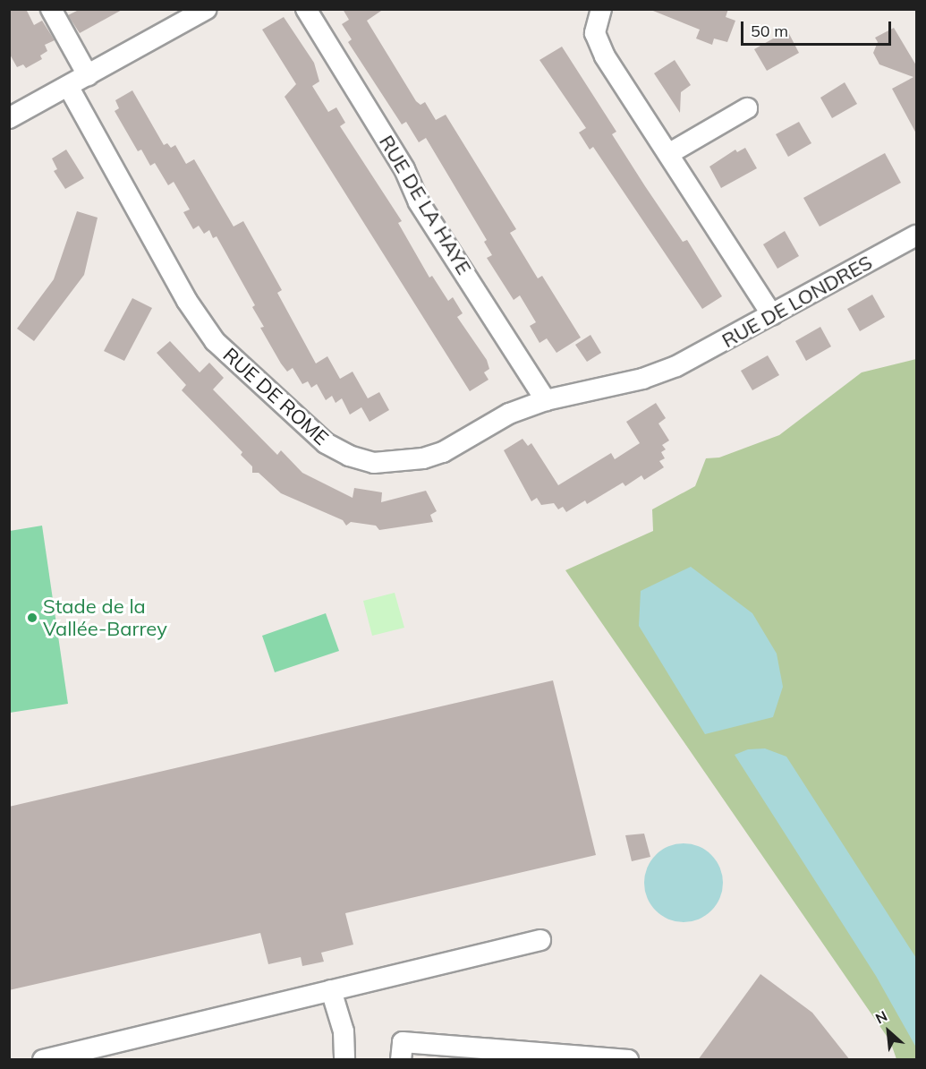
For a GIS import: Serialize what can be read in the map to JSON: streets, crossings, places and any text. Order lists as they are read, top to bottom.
{
  "streets": {
    "street": ["RUE DE LA HAYE", "RUE DE LONDRES", "RUE DE ROME"]
  },
  "crossings": [
    ["RUE DE LA HAYE", "RUE DE ROME"],
    ["RUE DE LONDRES", "RUE DE ROME"]
  ],
  "places": ["Stade de la Vallée-Barrey"],
  "scale_bar": "50 m",
  "north": "top left"
}
